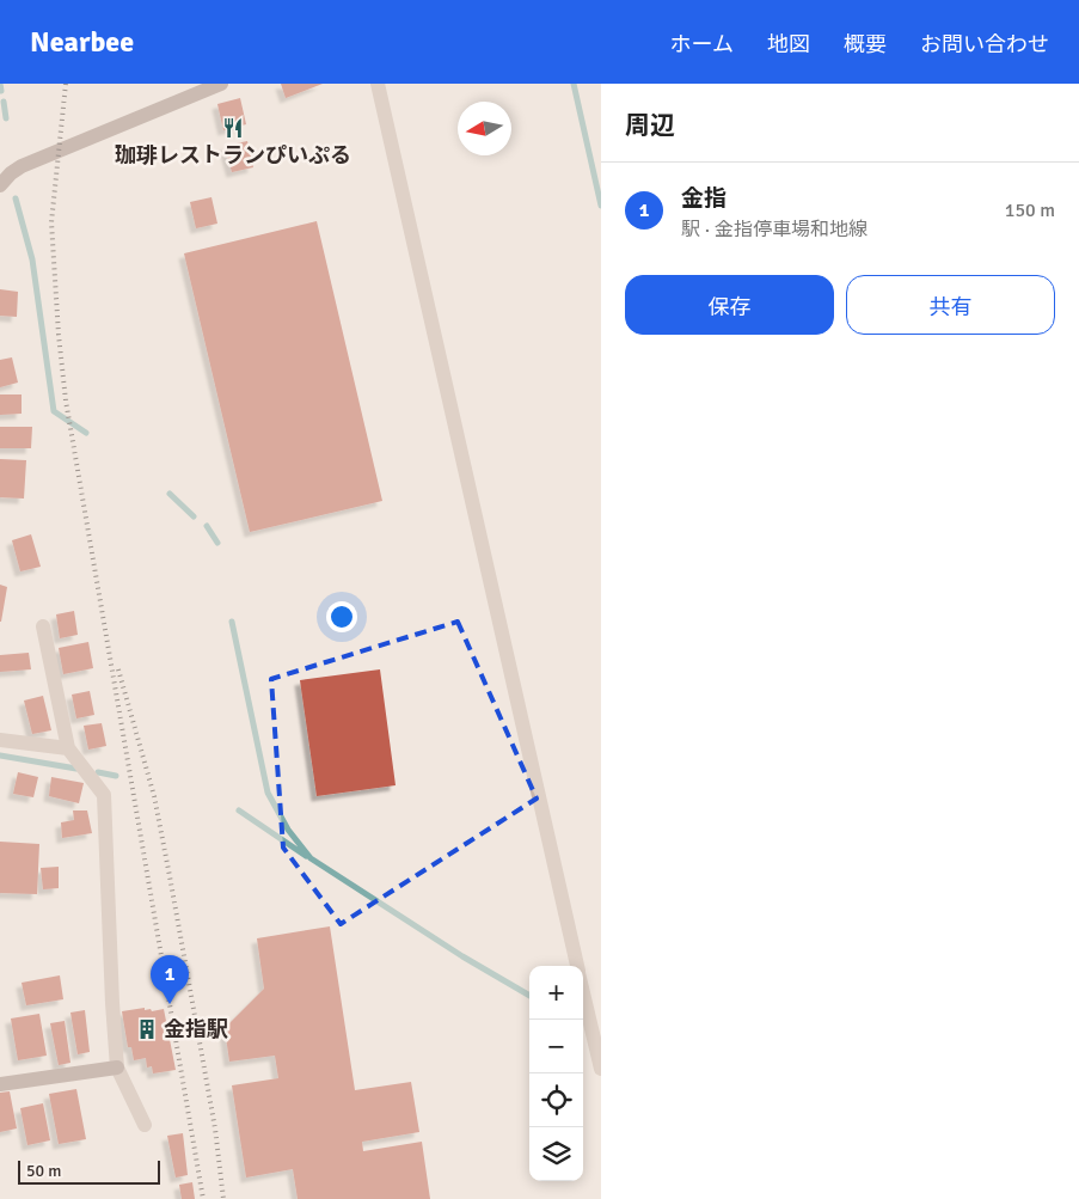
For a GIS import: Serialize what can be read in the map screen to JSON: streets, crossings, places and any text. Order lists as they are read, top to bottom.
{
  "places": {
    "restaurant": ["珈琲レストランぴいぷる"],
    "building": ["金指駅"]
  },
  "scale_bar": "50 m",
  "north": "left",
  "page": {
    "header": "Nearbee",
    "nav": [
      "ホーム",
      "地図",
      "概要",
      "お問い合わせ"
    ],
    "heading": "周辺",
    "list": [
      {
        "mark": "1",
        "name": "金指",
        "note": "駅 · 金指停車場和地線",
        "value": "150 m"
      }
    ],
    "buttons": ["保存", "共有"],
    "pins": "1",
    "map_buttons": ["+", "−"],
    "scale": "50 m"
  }
}
